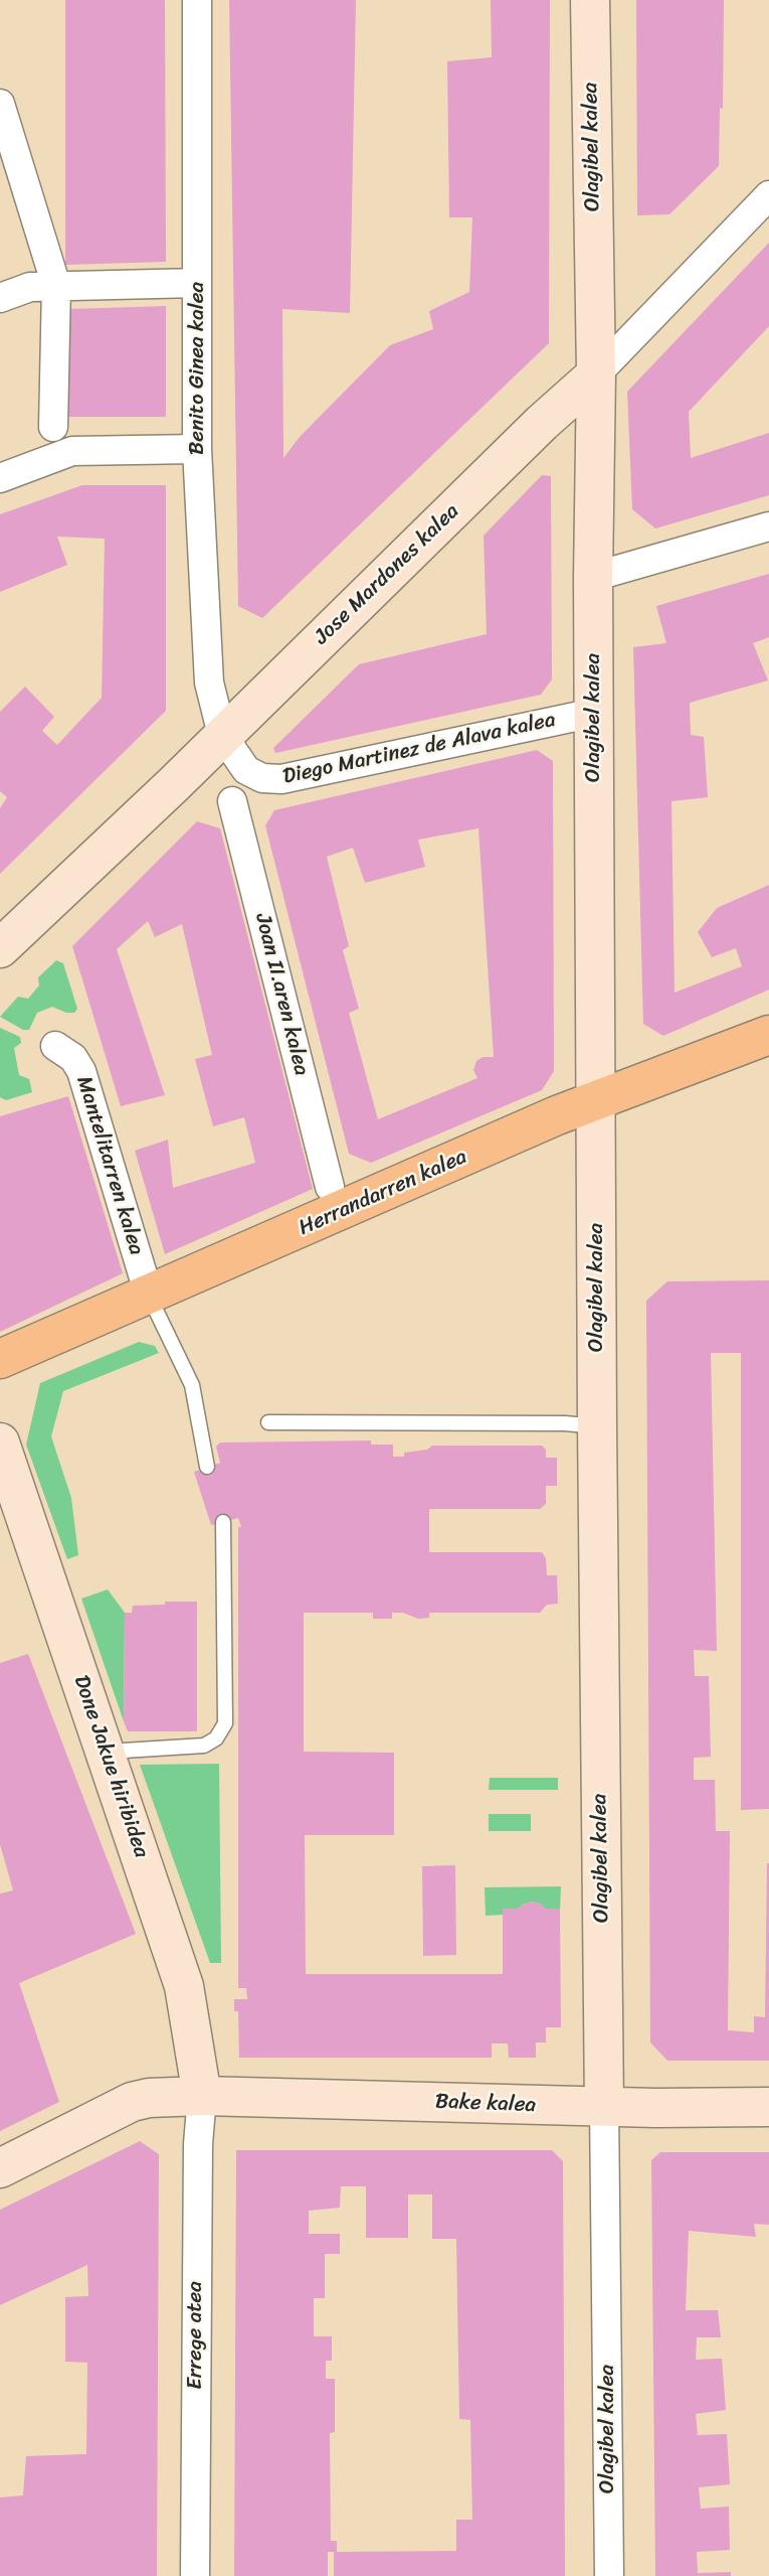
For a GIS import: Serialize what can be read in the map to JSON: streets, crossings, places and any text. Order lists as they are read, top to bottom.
{
  "streets": {
    "main road": [
      "Olagibel kalea",
      "Jose Mardones kalea",
      "Herrandarren kalea",
      "Done Jakue hiribidea",
      "Bake kalea"
    ],
    "street": [
      "Benito Ginea kalea",
      "Diego Martinez de Alava kalea",
      "Joan II.aren kalea",
      "Mantelitarren kalea",
      "Errege atea"
    ]
  },
  "crossings": [
    ["Olagibel kalea", "Jose Mardones kalea"],
    ["Olagibel kalea", "Diego Martinez de Alava kalea"],
    ["Olagibel kalea", "Herrandarren kalea"],
    ["Olagibel kalea", "Bake kalea"],
    ["Benito Ginea kalea", "Jose Mardones kalea"],
    ["Benito Ginea kalea", "Diego Martinez de Alava kalea"],
    ["Jose Mardones kalea", "Diego Martinez de Alava kalea"],
    ["Mantelitarren kalea", "Herrandarren kalea"],
    ["Done Jakue hiribidea", "Bake kalea"],
    ["Done Jakue hiribidea", "Errege atea"],
    ["Bake kalea", "Errege atea"]
  ]
}
